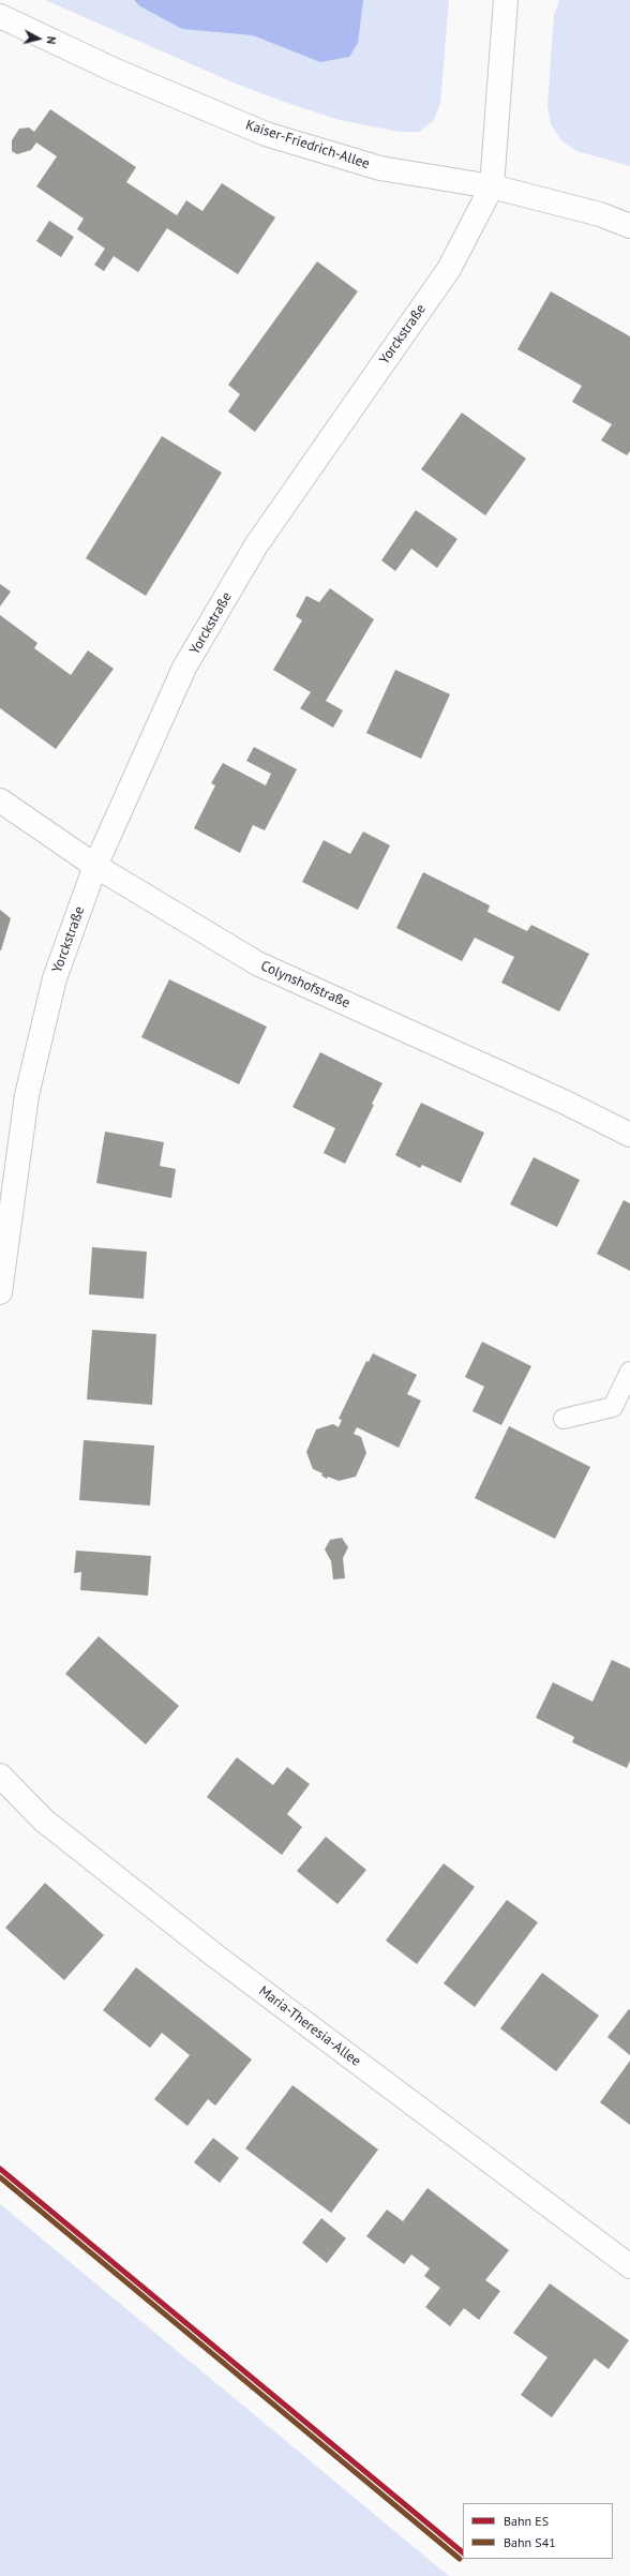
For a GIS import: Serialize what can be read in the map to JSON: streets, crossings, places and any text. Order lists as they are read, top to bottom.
{
  "streets": {
    "street": [
      "Kaiser-Friedrich-Allee",
      "Yorckstraße",
      "Colynshofstraße",
      "Maria-Theresia-Allee"
    ]
  },
  "crossings": [
    ["Kaiser-Friedrich-Allee", "Yorckstraße"],
    ["Yorckstraße", "Colynshofstraße"]
  ],
  "lines": ["rail line ES", "rail line S41"],
  "legend": ["Bahn ES", "Bahn S41"],
  "north": "right"
}
